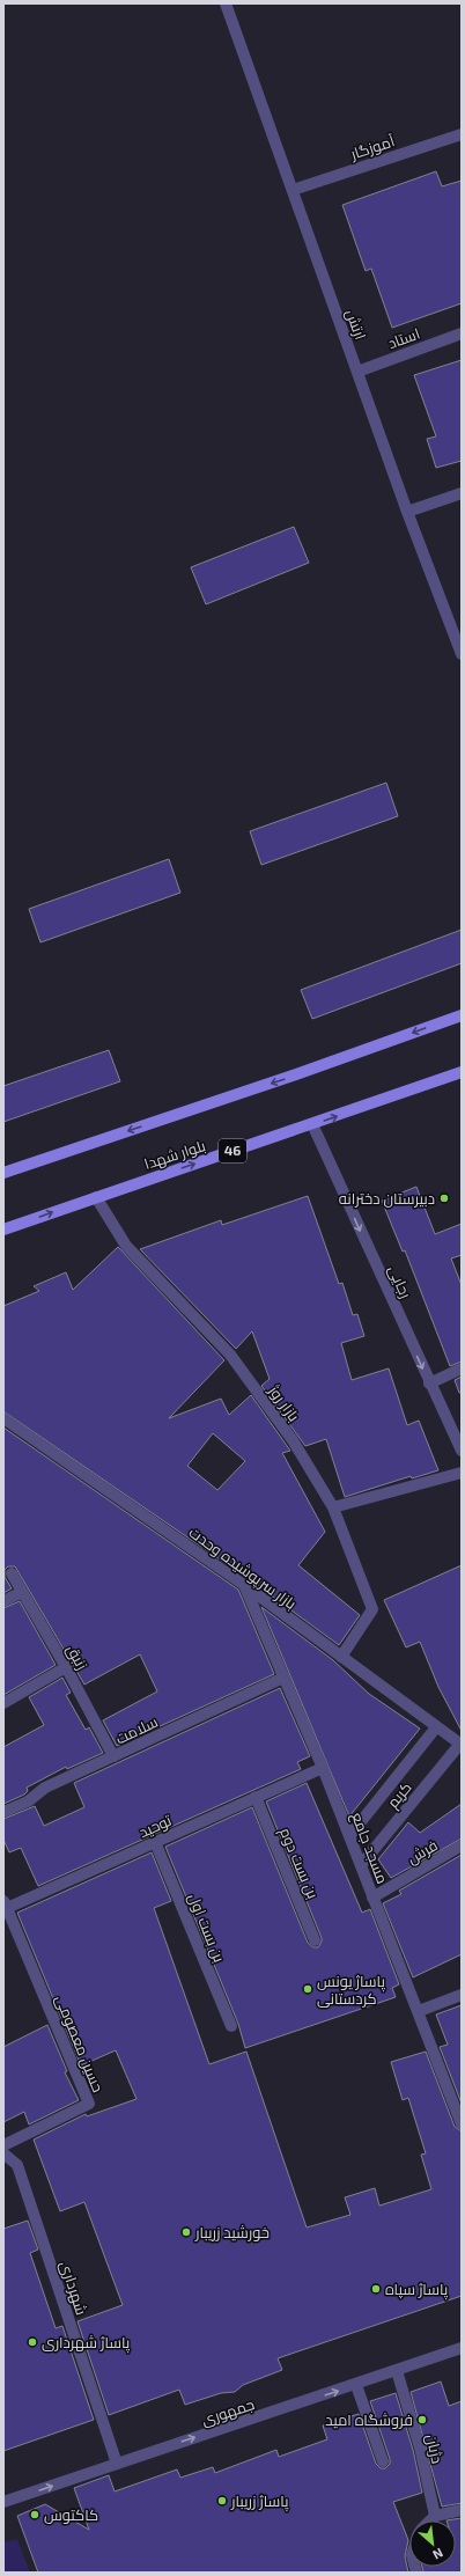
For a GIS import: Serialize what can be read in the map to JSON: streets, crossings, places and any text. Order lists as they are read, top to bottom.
{
  "streets": {
    "main road": ["46", "بلوار شهدا"],
    "street": [
      "آموزگار",
      "ارتش",
      "استاد",
      "رجایی",
      "بازار روژ",
      "بازار سرپوشیده وحدت",
      "زنبق",
      "سلامت",
      "کریم",
      "توحید",
      "مسجد جامع",
      "فرش",
      "بن بست دوم",
      "بن بست اول",
      "حسین معصومی",
      "شهرداری",
      "جمهوری",
      "دژبان"
    ]
  },
  "crossings": [
    ["آموزگار", "ارتش"],
    ["ارتش", "استاد"],
    ["بلوار شهدا", "رجایی"],
    ["بلوار شهدا", "بازار روژ"],
    ["بازار روژ", "بازار سرپوشیده وحدت"],
    ["بازار سرپوشیده وحدت", "کریم"],
    ["بازار سرپوشیده وحدت", "مسجد جامع"],
    ["زنبق", "سلامت"],
    ["سلامت", "مسجد جامع"],
    ["کریم", "مسجد جامع"],
    ["توحید", "مسجد جامع"],
    ["توحید", "بن بست دوم"],
    ["توحید", "بن بست اول"],
    ["توحید", "حسین معصومی"],
    ["مسجد جامع", "فرش"],
    ["شهرداری", "جمهوری"],
    ["جمهوری", "دژبان"]
  ],
  "one_way": ["رجایی", "جمهوری"],
  "places": [
    "دبیرستان دخترانه",
    "پاساژ یونس کردستانی",
    "خورشید زریبار",
    "پاساژ سپاه",
    "پاساژ شهرداری",
    "فروشگاه امید",
    "پاساژ زریبار",
    "کاکتوس"
  ],
  "north": "bottom right"
}
